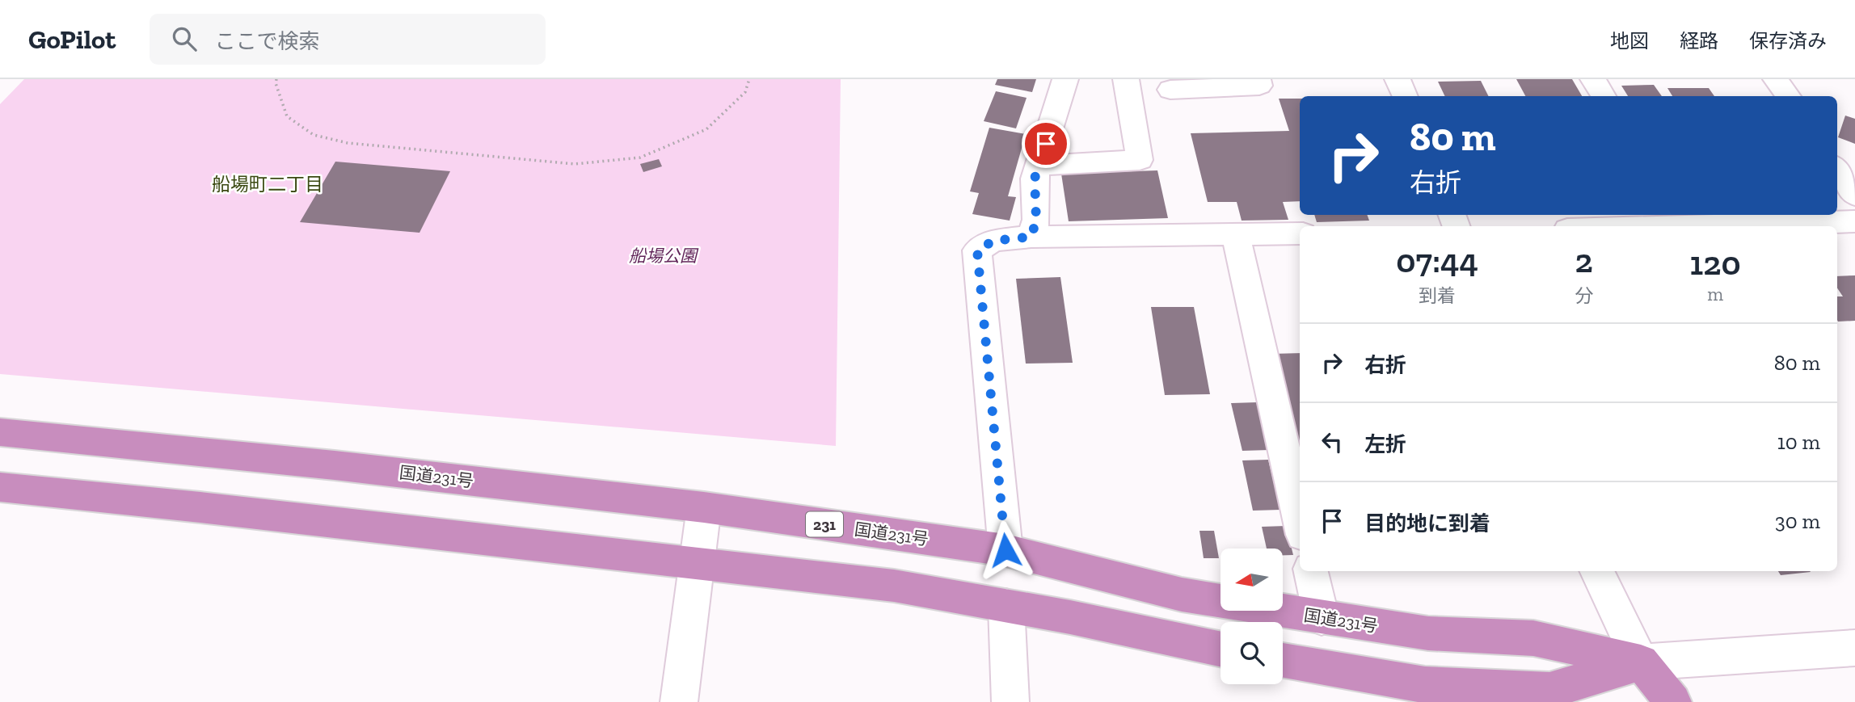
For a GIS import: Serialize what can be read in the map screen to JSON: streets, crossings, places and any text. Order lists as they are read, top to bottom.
{
  "streets": {
    "highway": ["国道231号", "231"]
  },
  "districts": ["船場町二丁目"],
  "parks": ["船場公園"],
  "north": "left",
  "page": {
    "header": "GoPilot",
    "search": "ここで検索",
    "nav": ["地図", "経路", "保存済み"],
    "turn": ["80 m", "右折"],
    "eta": [
      "07:44",
      "到着",
      "2",
      "分",
      "120",
      "m"
    ],
    "list": [
      {
        "name": "右折",
        "value": "80 m"
      },
      {
        "name": "左折",
        "value": "10 m"
      },
      {
        "name": "目的地に到着",
        "value": "30 m"
      }
    ]
  }
}
